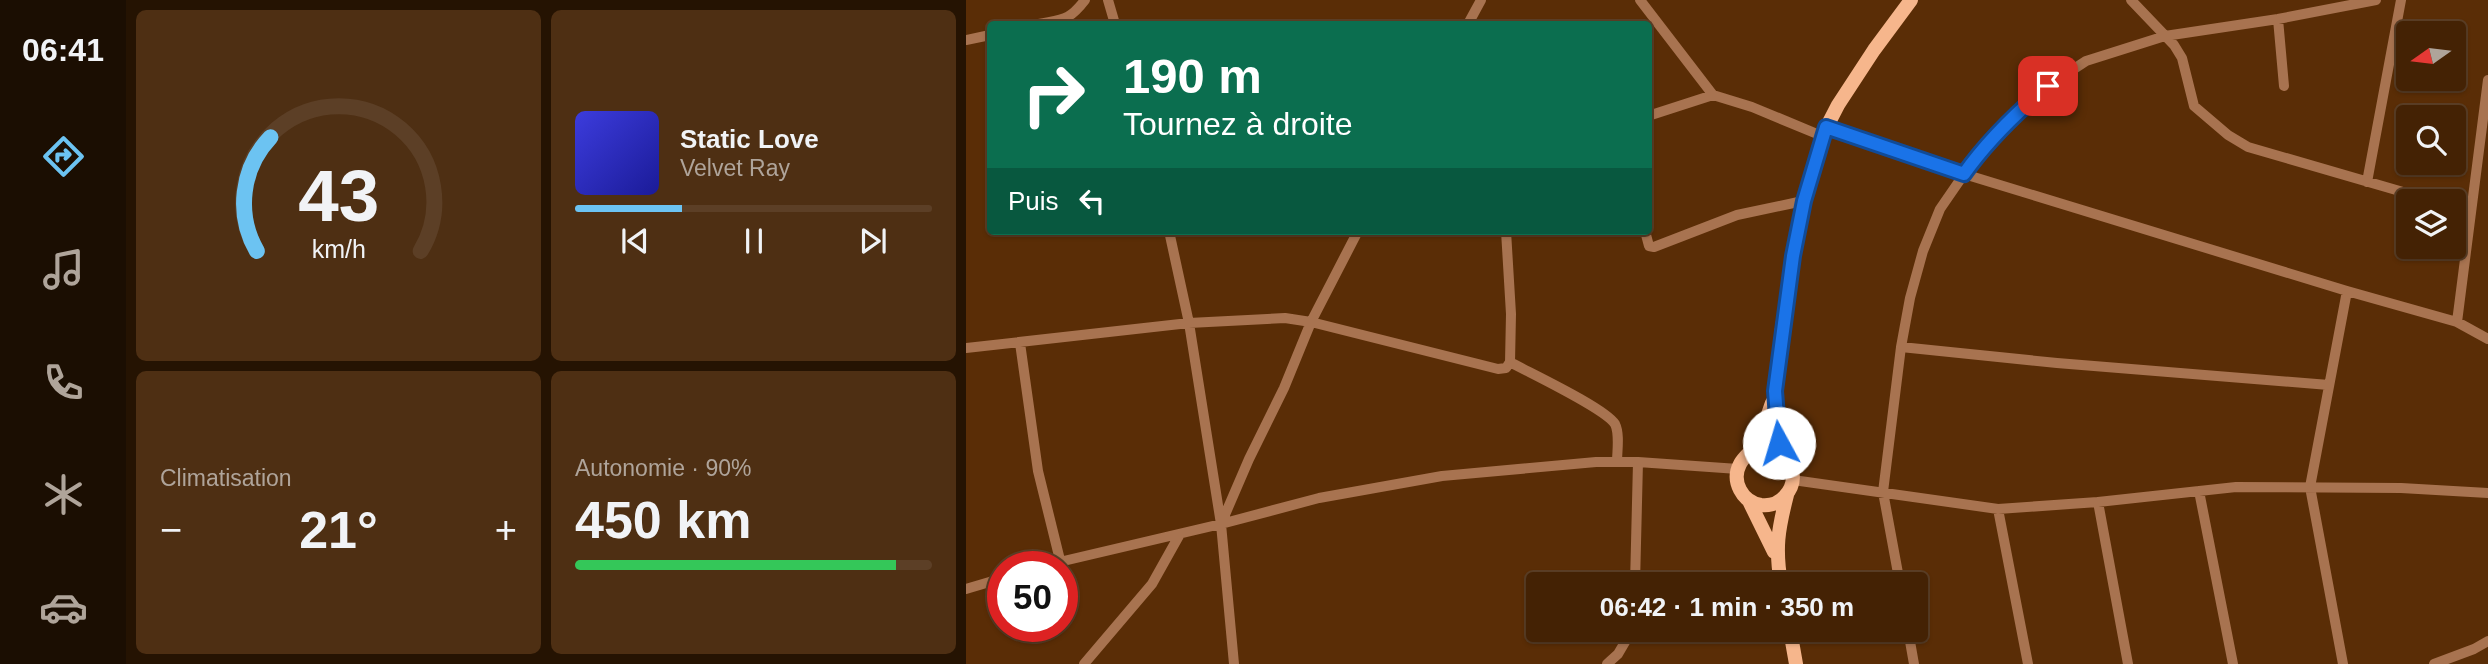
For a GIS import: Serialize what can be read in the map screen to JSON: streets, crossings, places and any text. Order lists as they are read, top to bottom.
{
  "north": "left",
  "page": {
    "tabs": "06:41",
    "turn": ["190 m", "Tournez à droite"],
    "song": ["Static Love", "Velvet Ray"],
    "then": "Puis",
    "tile": [
      "Climatisation",
      ["Autonomie · 90%", "450 km"]
    ],
    "heat": ["−", "21°", "+"],
    "limit": "50",
    "trip": "06:42 · 1 min · 350 m",
    "gauge": ["43", "km/h"]
  }
}
